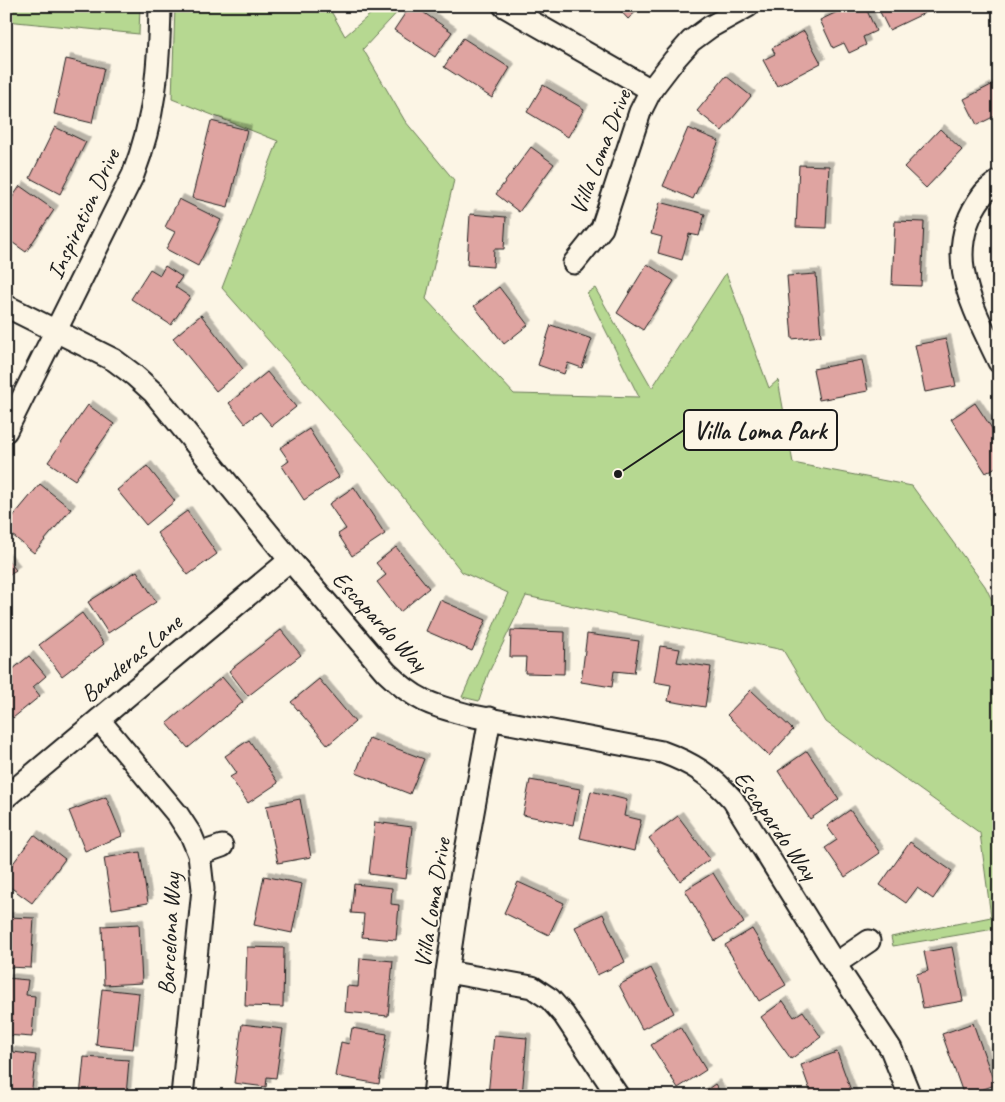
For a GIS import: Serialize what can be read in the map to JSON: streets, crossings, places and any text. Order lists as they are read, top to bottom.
{
  "streets": {
    "street": [
      "Villa Loma Drive",
      "Inspiration Drive",
      "Escapardo Way",
      "Banderas Lane",
      "Barcelona Way"
    ]
  },
  "crossings": [
    ["Villa Loma Drive", "Escapardo Way"],
    ["Inspiration Drive", "Escapardo Way"],
    ["Escapardo Way", "Banderas Lane"],
    ["Banderas Lane", "Barcelona Way"]
  ],
  "places": ["Villa Loma Park"]
}
